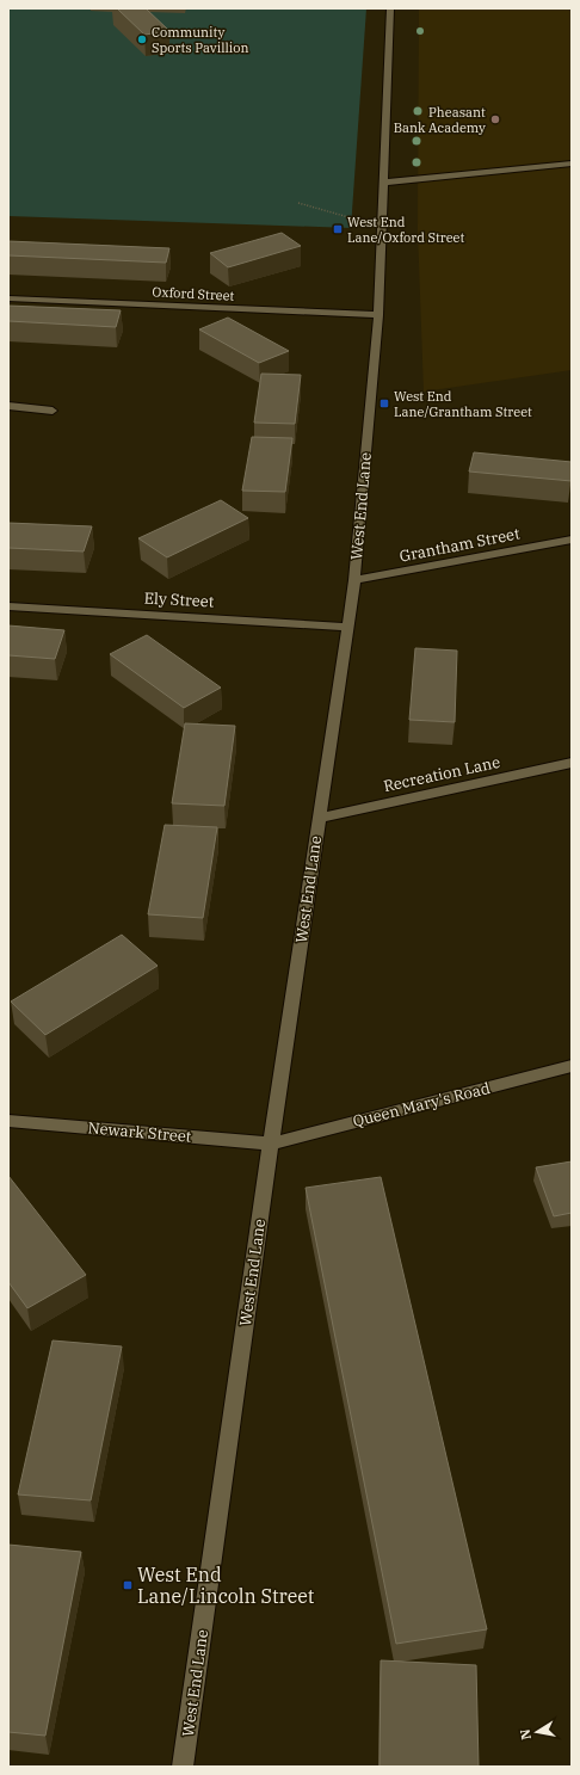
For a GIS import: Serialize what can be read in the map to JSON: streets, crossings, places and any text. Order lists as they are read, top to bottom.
{
  "streets": {
    "street": [
      "Oxford Street",
      "West End Lane",
      "Grantham Street",
      "Ely Street",
      "Recreation Lane",
      "Queen Mary's Road",
      "Newark Street"
    ]
  },
  "crossings": [
    ["Oxford Street", "West End Lane"],
    ["West End Lane", "Grantham Street"],
    ["West End Lane", "Ely Street"],
    ["West End Lane", "Recreation Lane"],
    ["West End Lane", "Queen Mary's Road"],
    ["West End Lane", "Newark Street"],
    ["Queen Mary's Road", "Newark Street"]
  ],
  "places": {
    "other": ["Community Sports Pavillion", "Pheasant Bank Academy"],
    "transit": ["West End Lane/Oxford Street", "West End Lane/Grantham Street", "West End Lane/Lincoln Street"]
  },
  "north": "left"
}
